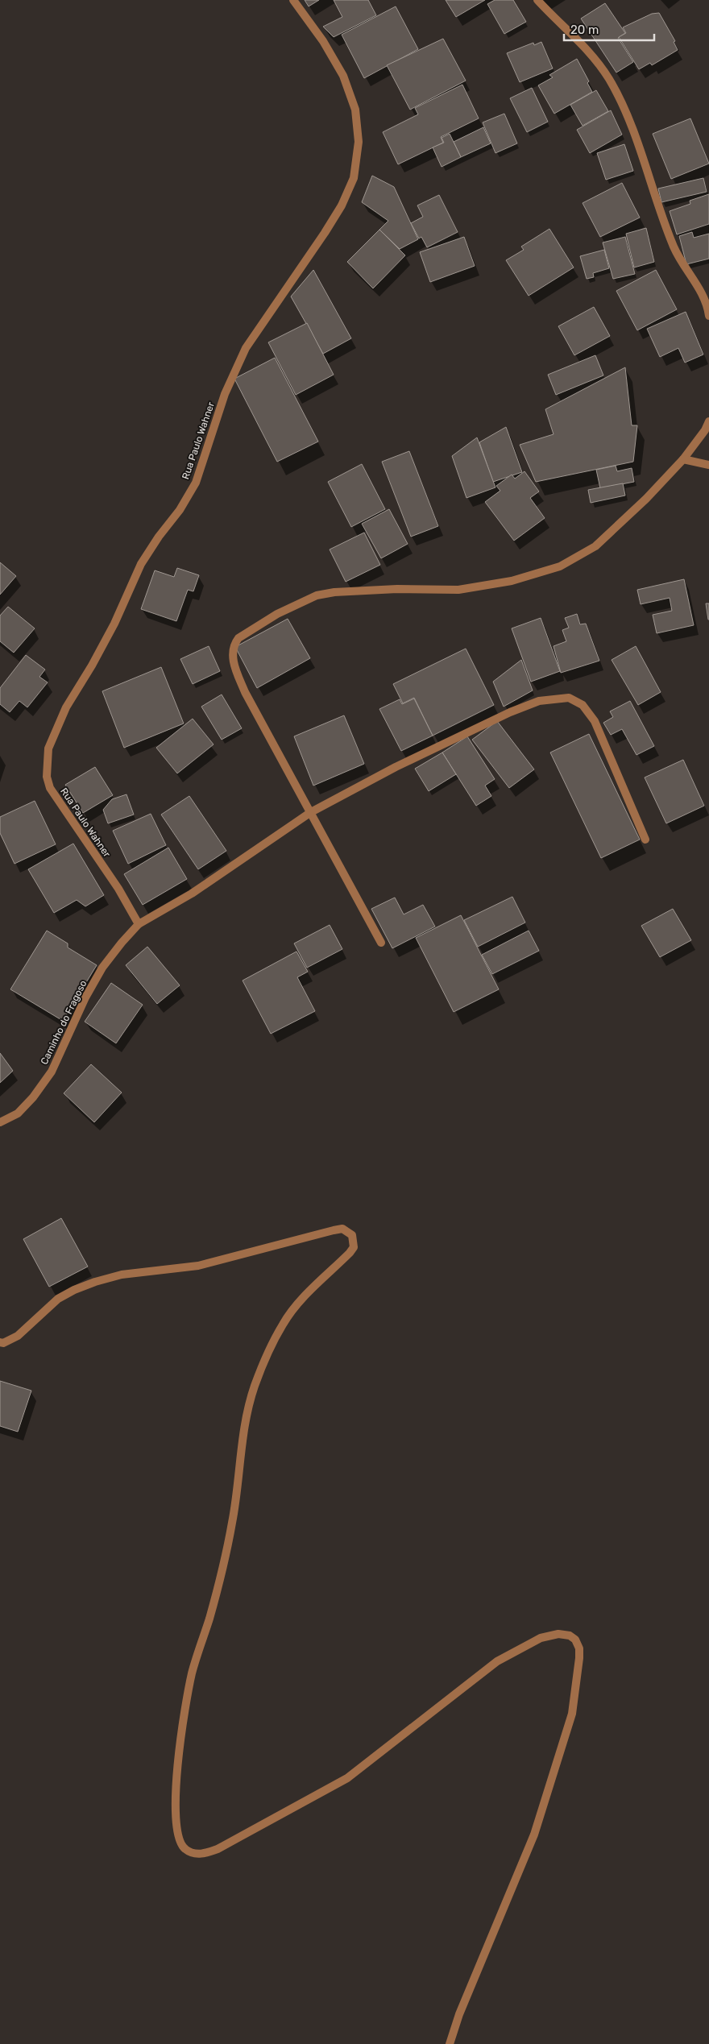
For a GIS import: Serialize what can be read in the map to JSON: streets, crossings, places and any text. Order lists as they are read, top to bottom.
{
  "streets": {
    "street": ["Rua Paulo Wahner", "Caminho do Fragoso"]
  },
  "crossings": [
    ["Rua Paulo Wahner", "Caminho do Fragoso"]
  ],
  "scale_bar": "20 m"
}
